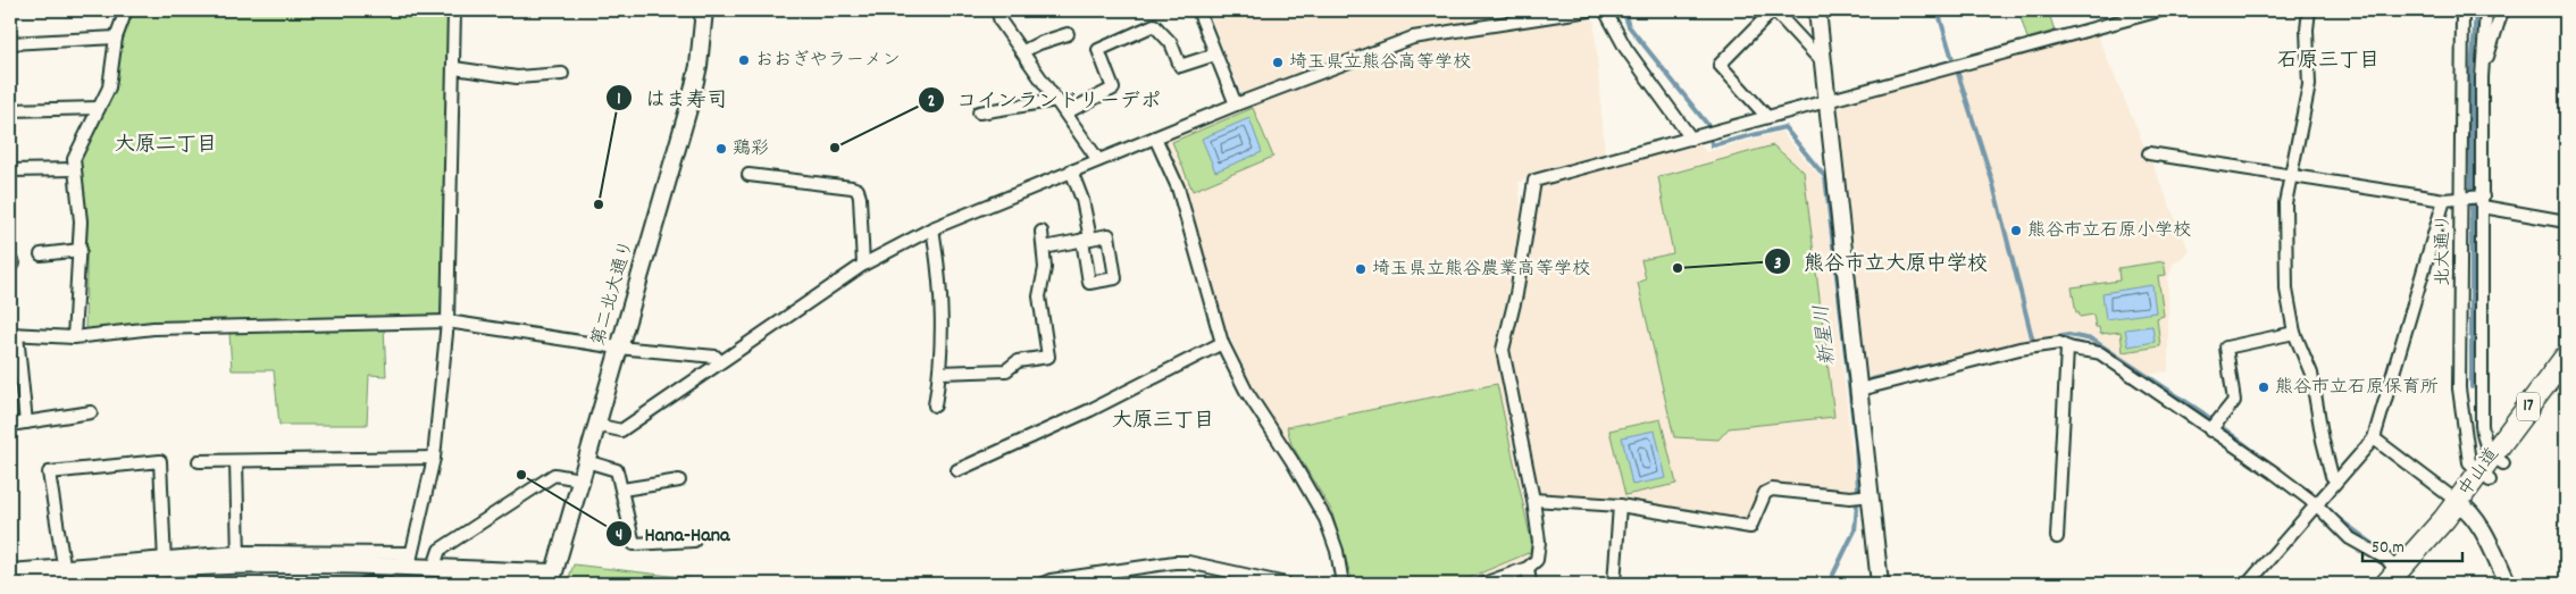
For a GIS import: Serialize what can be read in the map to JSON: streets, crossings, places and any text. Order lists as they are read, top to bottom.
{
  "streets": {
    "highway": ["17", "中山道"],
    "street": ["北大通り", "第二北大通り"]
  },
  "crossings": [
    ["北大通り", "中山道"]
  ],
  "districts": ["石原三丁目", "大原二丁目", "大原三丁目"],
  "water": ["新星川"],
  "places": [
    "おおぎやラーメン",
    "埼玉県立熊谷高等学校",
    "コインランドリーデポ",
    "鶏彩",
    "はま寿司",
    "熊谷市立石原小学校",
    "熊谷市立大原中学校",
    "埼玉県立熊谷農業高等学校",
    "熊谷市立石原保育所",
    "Hana-Hana"
  ],
  "scale_bar": "50 m"
}
